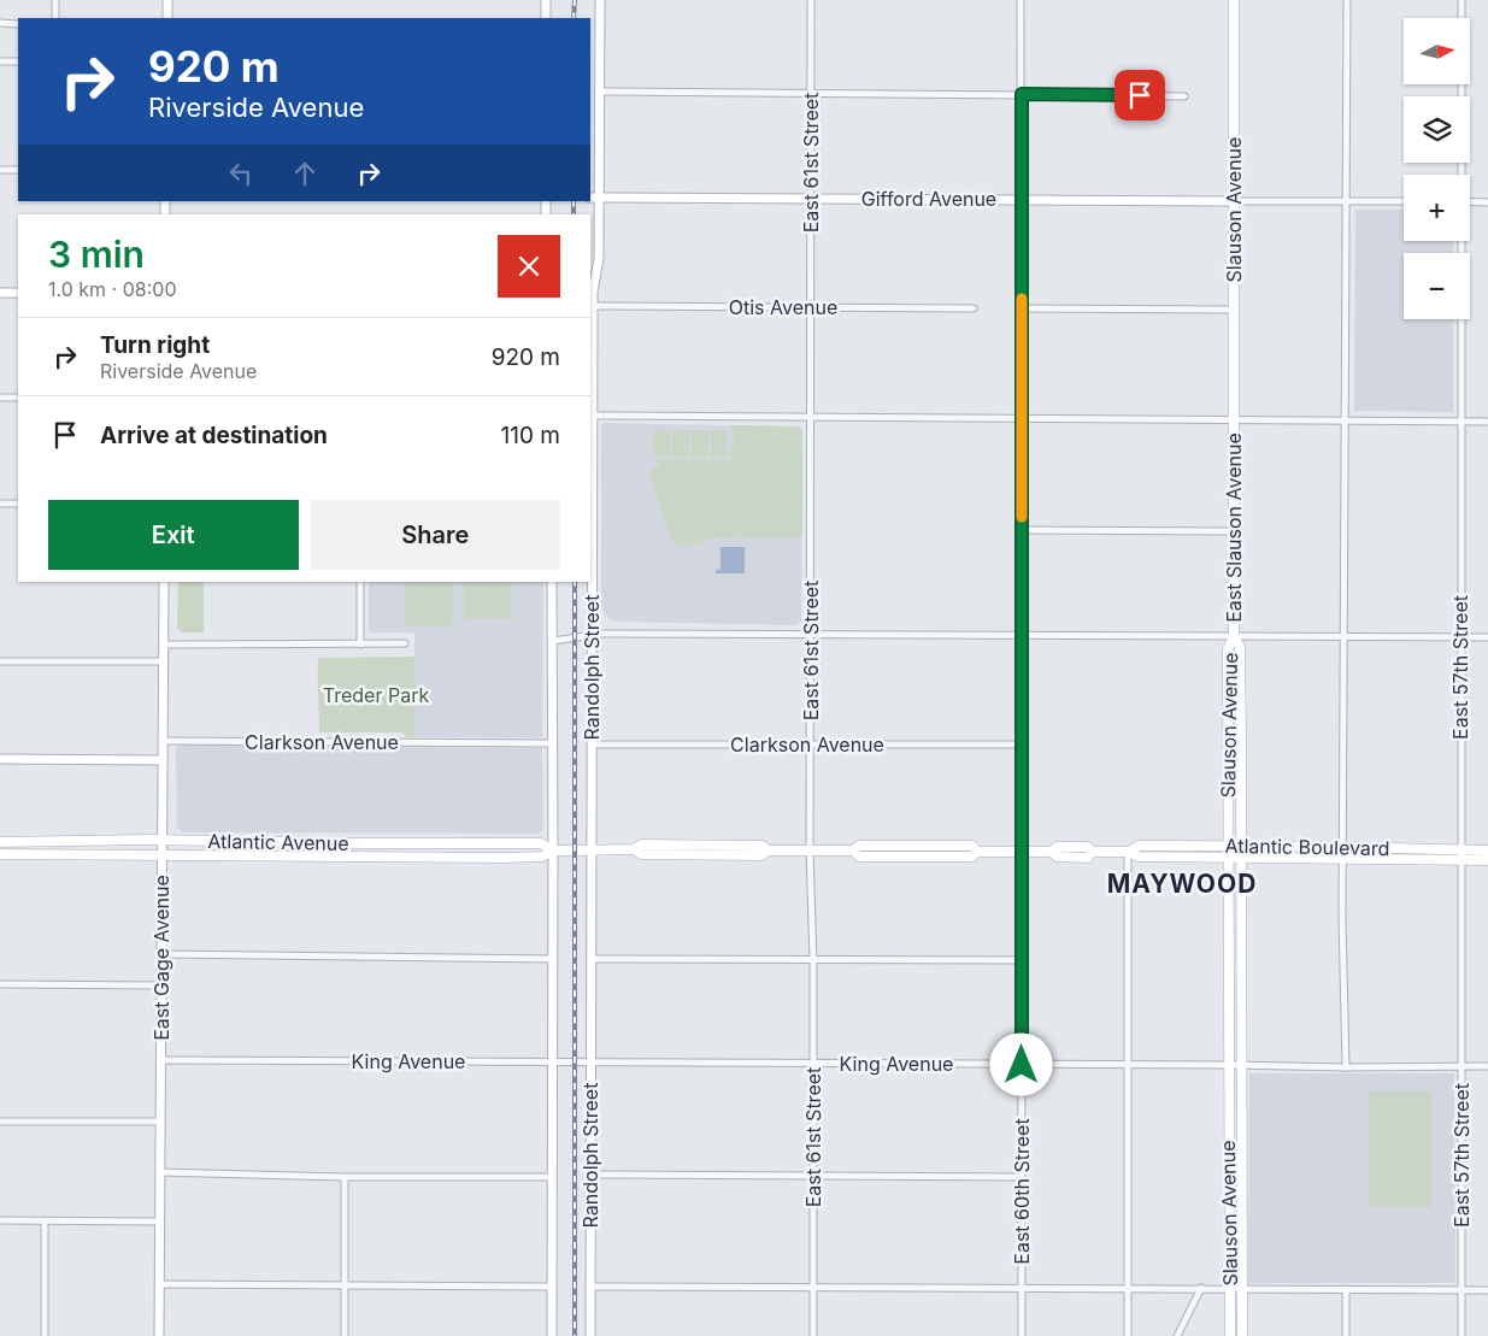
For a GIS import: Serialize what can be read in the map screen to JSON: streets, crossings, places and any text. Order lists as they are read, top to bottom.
{
  "streets": {
    "main road": [
      "Slauson Avenue",
      "East Slauson Avenue",
      "Atlantic Avenue",
      "Atlantic Boulevard"
    ],
    "street": [
      "East 61st Street",
      "Gifford Avenue",
      "Otis Avenue",
      "Randolph Street",
      "East 57th Street",
      "Clarkson Avenue",
      "East Gage Avenue",
      "King Avenue",
      "East 60th Street"
    ]
  },
  "crossings": [
    ["East 61st Street", "Gifford Avenue"],
    ["East 61st Street", "Otis Avenue"],
    ["East 61st Street", "Clarkson Avenue"],
    ["East 61st Street", "Atlantic Boulevard"],
    ["East 61st Street", "King Avenue"],
    ["Gifford Avenue", "Slauson Avenue"],
    ["Gifford Avenue", "Randolph Street"],
    ["Gifford Avenue", "East 60th Street"],
    ["Slauson Avenue", "East Slauson Avenue"],
    ["Slauson Avenue", "Atlantic Boulevard"],
    ["Slauson Avenue", "King Avenue"],
    ["Otis Avenue", "Randolph Street"],
    ["Randolph Street", "Clarkson Avenue"],
    ["Randolph Street", "Atlantic Avenue"],
    ["Randolph Street", "Atlantic Boulevard"],
    ["Randolph Street", "King Avenue"],
    ["East 57th Street", "Atlantic Boulevard"],
    ["East 57th Street", "King Avenue"],
    ["Clarkson Avenue", "East Gage Avenue"],
    ["Clarkson Avenue", "East 60th Street"],
    ["Atlantic Avenue", "Atlantic Boulevard"],
    ["Atlantic Avenue", "East Gage Avenue"],
    ["Atlantic Boulevard", "East 60th Street"],
    ["East Gage Avenue", "King Avenue"],
    ["King Avenue", "East 60th Street"]
  ],
  "districts": ["MAYWOOD"],
  "parks": ["Treder Park"],
  "north": "right",
  "page": {
    "map_buttons": ["+", "−"],
    "turn": ["920 m", "Riverside Avenue"],
    "heading": ["3 min", "1.0 km · 08:00"],
    "list": [
      {
        "name": "Turn right",
        "note": "Riverside Avenue",
        "value": "920 m"
      },
      {
        "name": "Arrive at destination",
        "value": "110 m"
      }
    ],
    "buttons": ["Exit", "Share"]
  }
}
